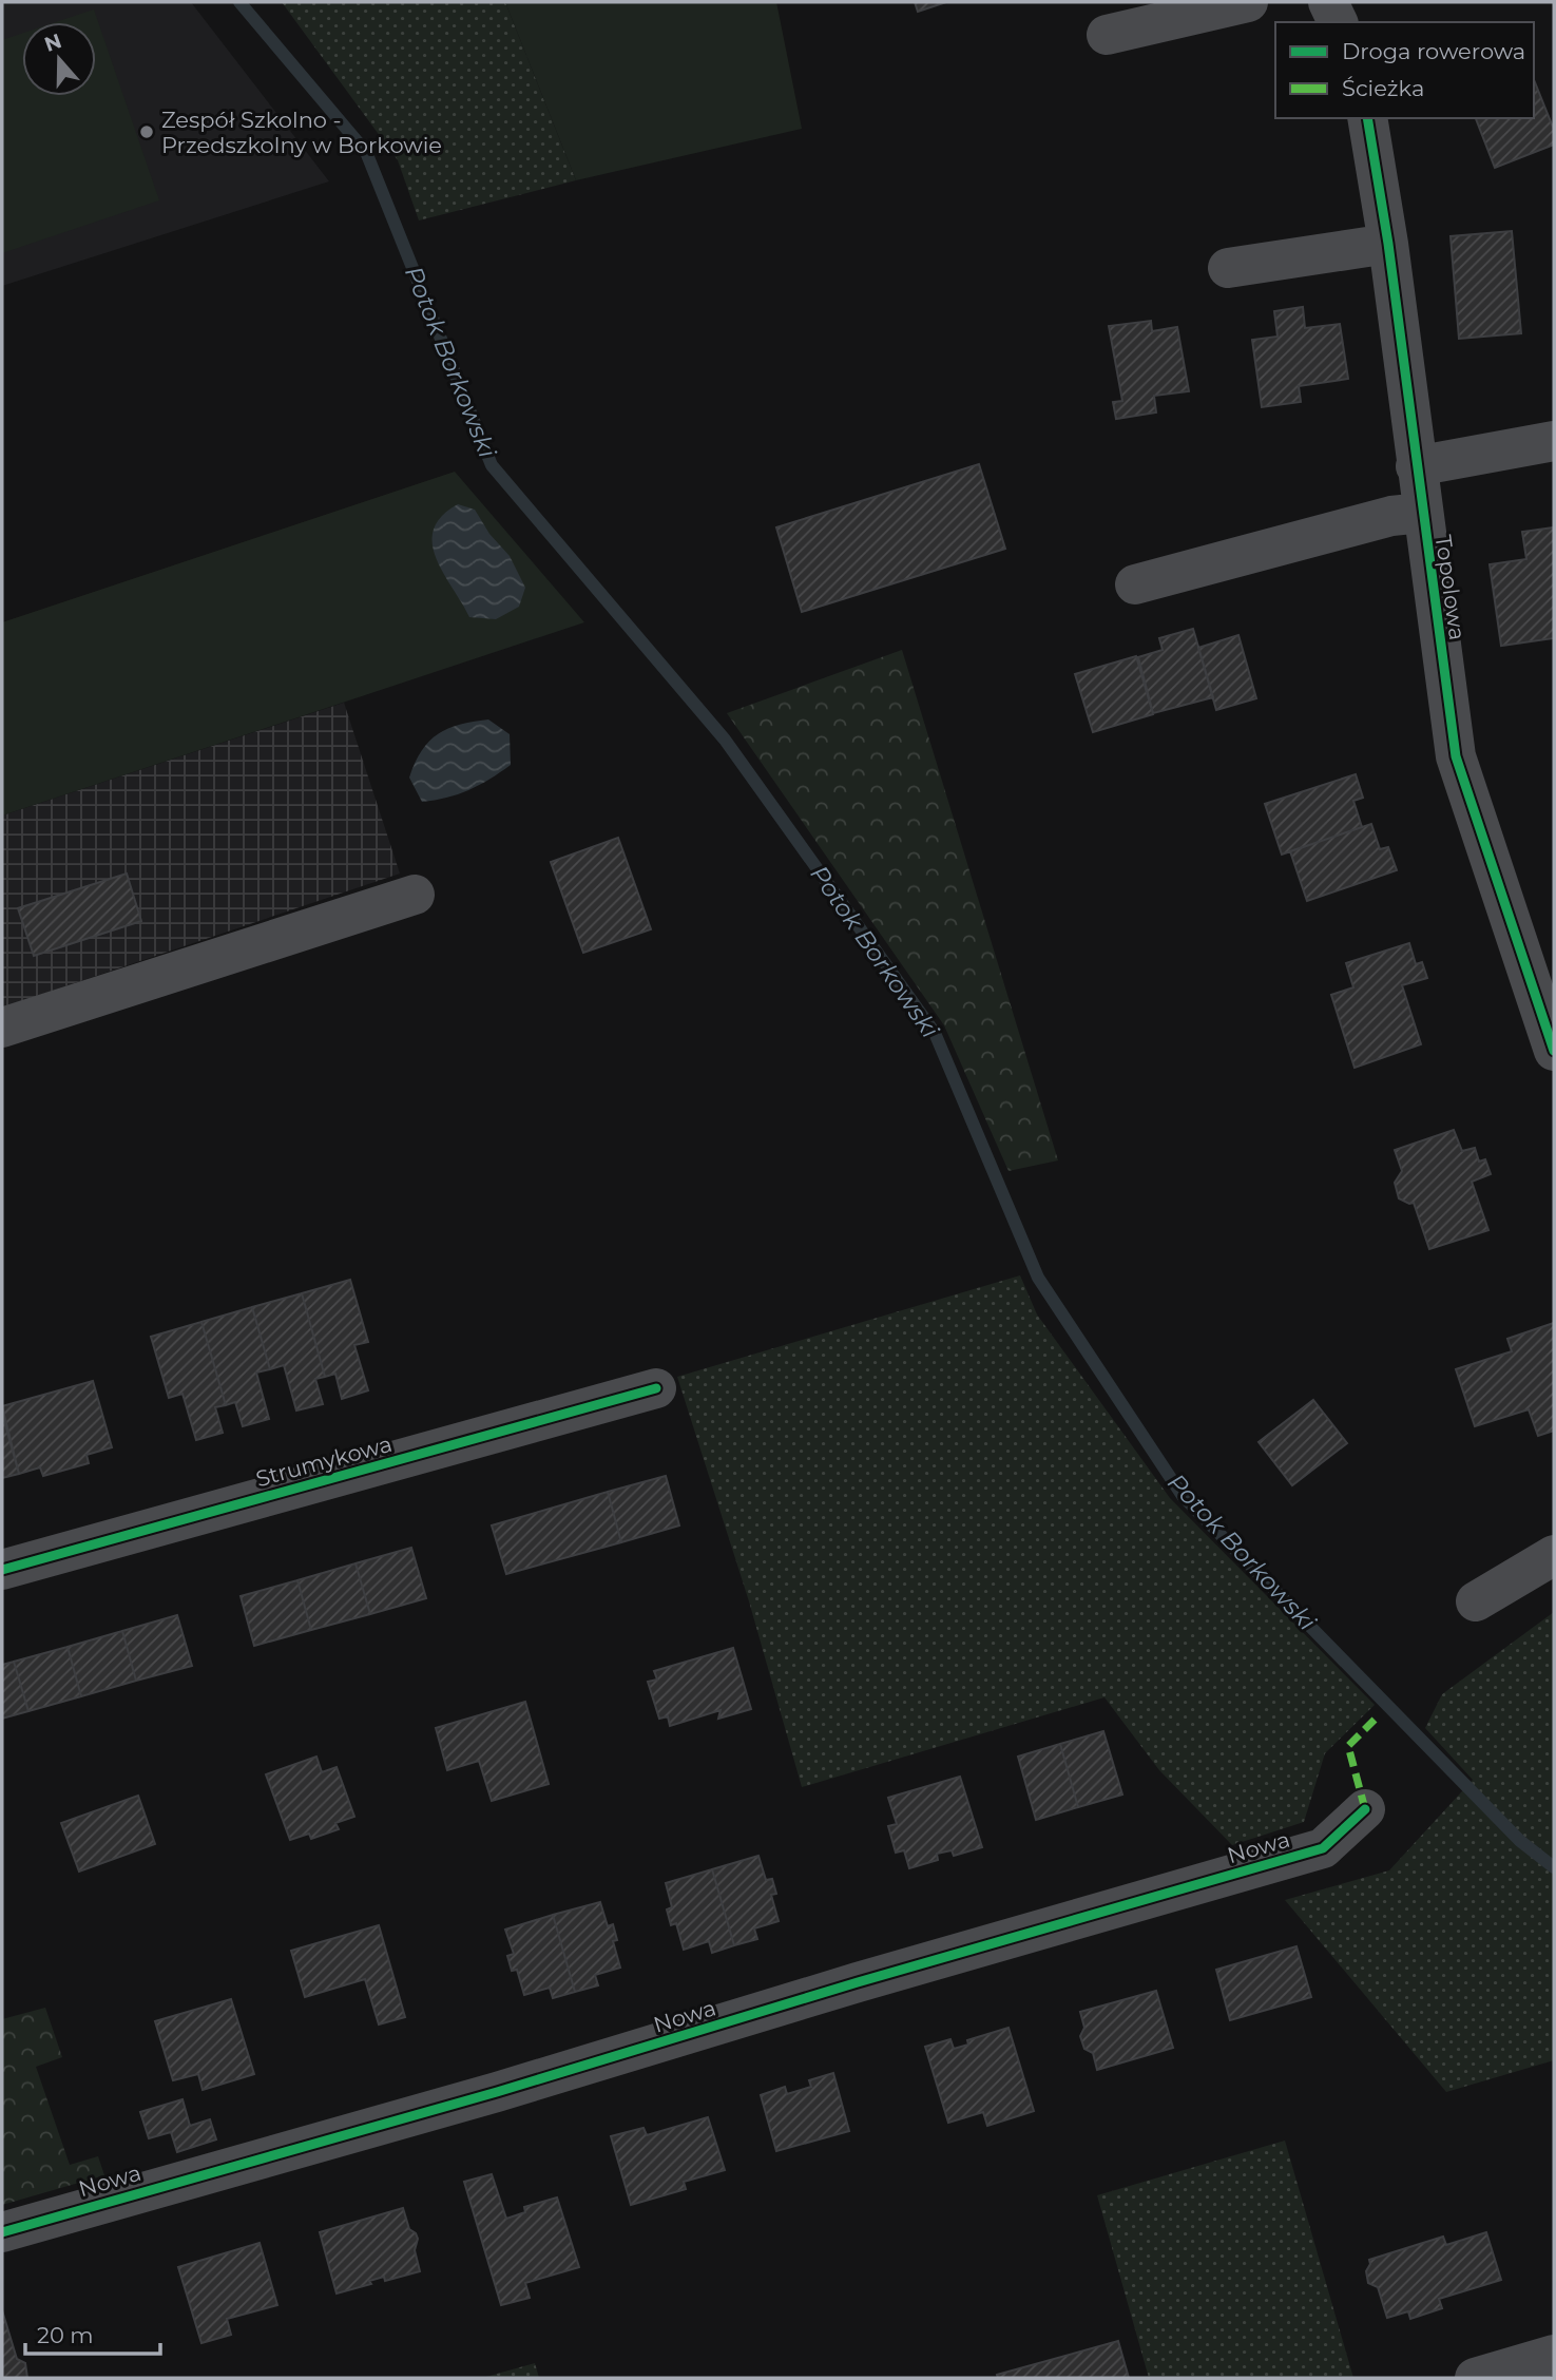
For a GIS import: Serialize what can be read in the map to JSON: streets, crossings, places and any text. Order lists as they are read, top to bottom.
{
  "streets": {
    "street": ["Topolowa", "Strumykowa", "Nowa"]
  },
  "water": ["Potok Borkowski"],
  "places": ["Zespół Szkolno - Przedszkolny w Borkowie"],
  "legend": ["Droga rowerowa", "Ścieżka"],
  "scale_bar": "20 m",
  "north": "top"
}
